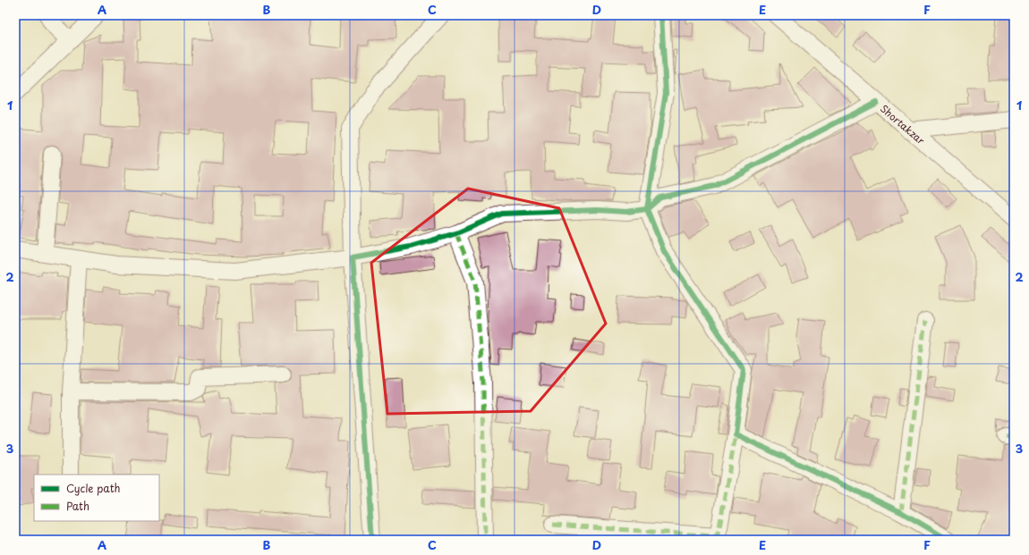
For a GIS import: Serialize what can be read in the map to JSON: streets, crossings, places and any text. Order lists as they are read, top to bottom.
{
  "streets": {
    "street": ["Shortakzar"]
  },
  "legend": ["Cycle path", "Path"],
  "grid": {
    "columns": [
      "A",
      "B",
      "C",
      "D",
      "E",
      "F"
    ],
    "rows": ["1", "2", "3"]
  }
}
